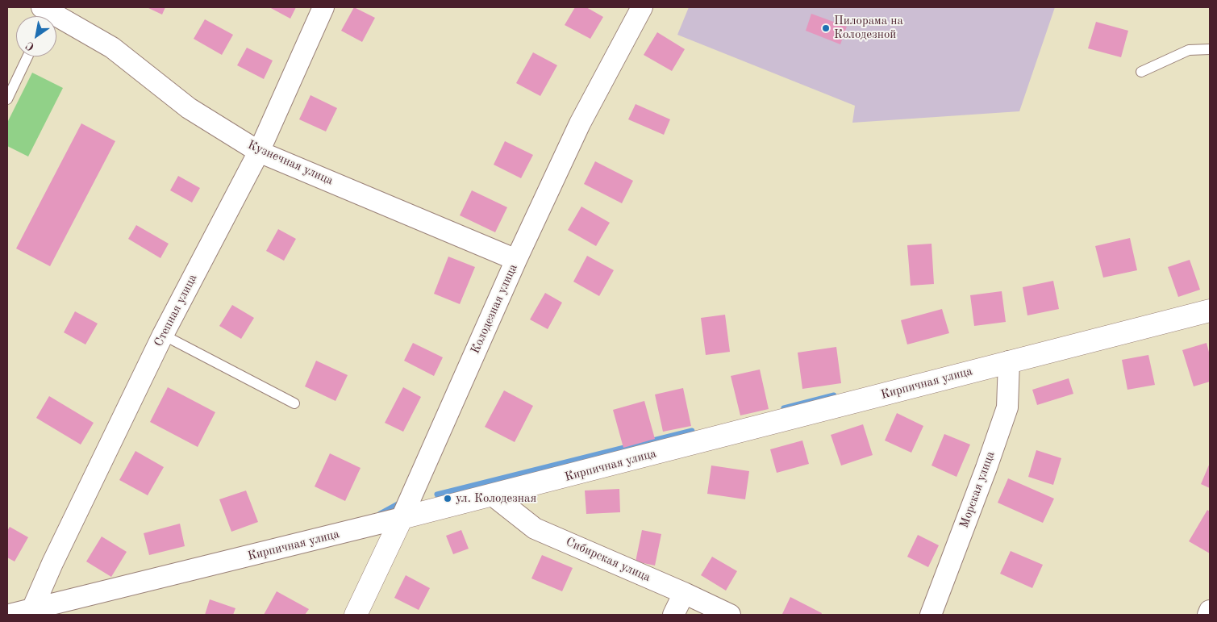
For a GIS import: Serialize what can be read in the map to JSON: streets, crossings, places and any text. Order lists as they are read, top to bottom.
{
  "streets": {
    "street": [
      "Кузнечная улица",
      "Колодезная улица",
      "Степная улица",
      "Кирпичная улица",
      "Морская улица",
      "Сибирская улица"
    ]
  },
  "crossings": [
    ["Кузнечная улица", "Колодезная улица"],
    ["Кузнечная улица", "Степная улица"],
    ["Колодезная улица", "Кирпичная улица"],
    ["Степная улица", "Кирпичная улица"],
    ["Кирпичная улица", "Морская улица"],
    ["Кирпичная улица", "Сибирская улица"]
  ],
  "places": ["Пилорама на Колодезной", "ул. Колодезная"],
  "north": "bottom left"
}
